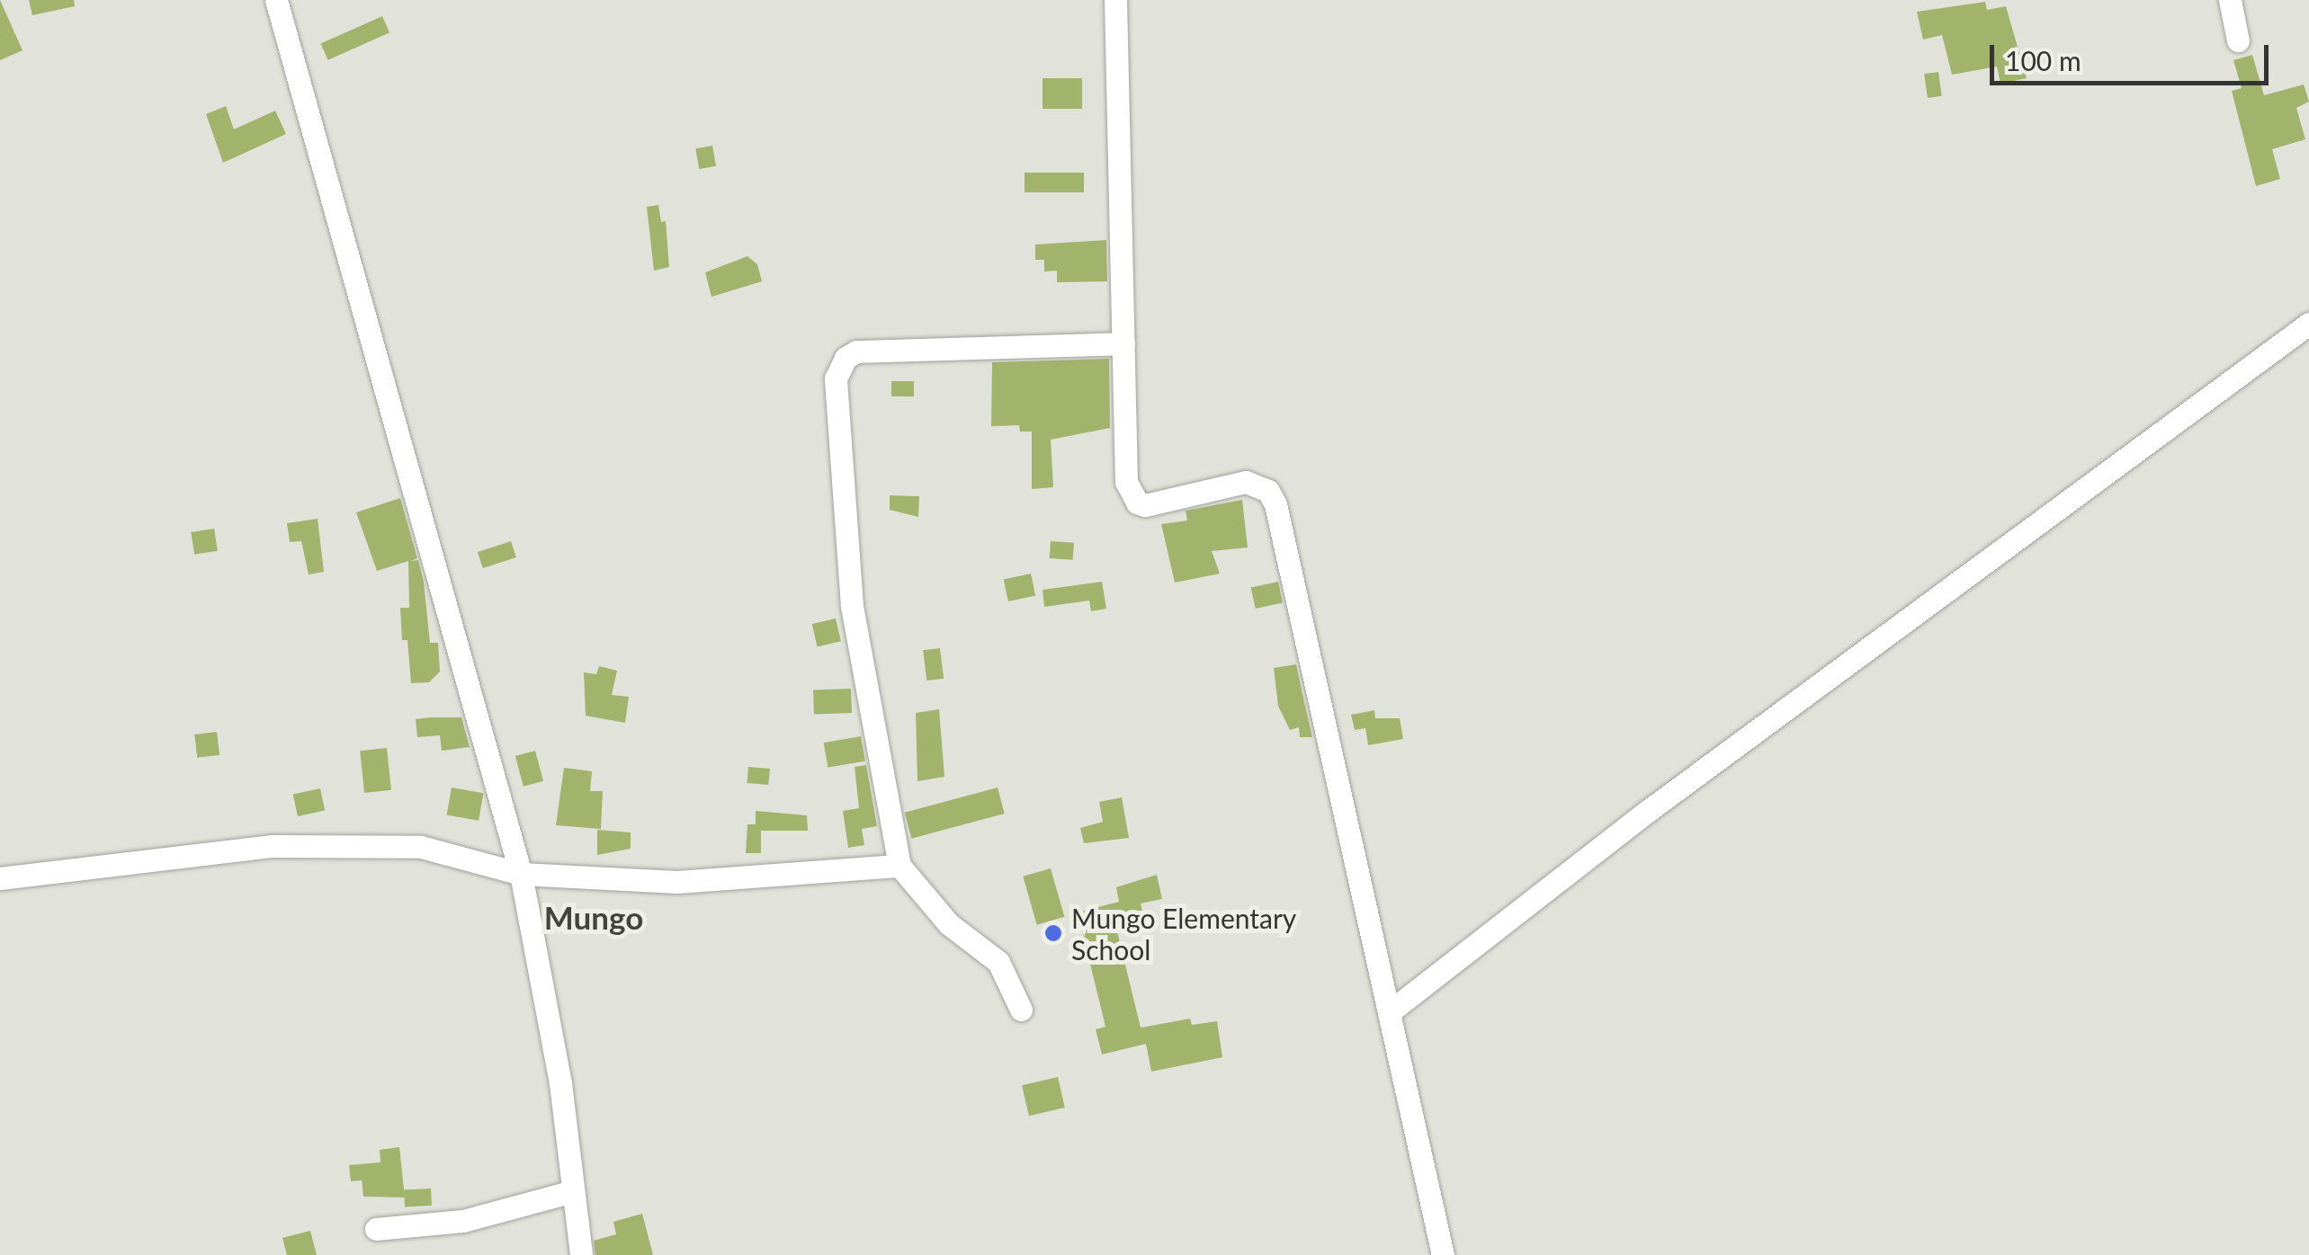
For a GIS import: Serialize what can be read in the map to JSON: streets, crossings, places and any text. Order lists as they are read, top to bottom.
{
  "districts": ["Mungo"],
  "places": ["Mungo Elementary School"],
  "scale_bar": "100 m"
}
